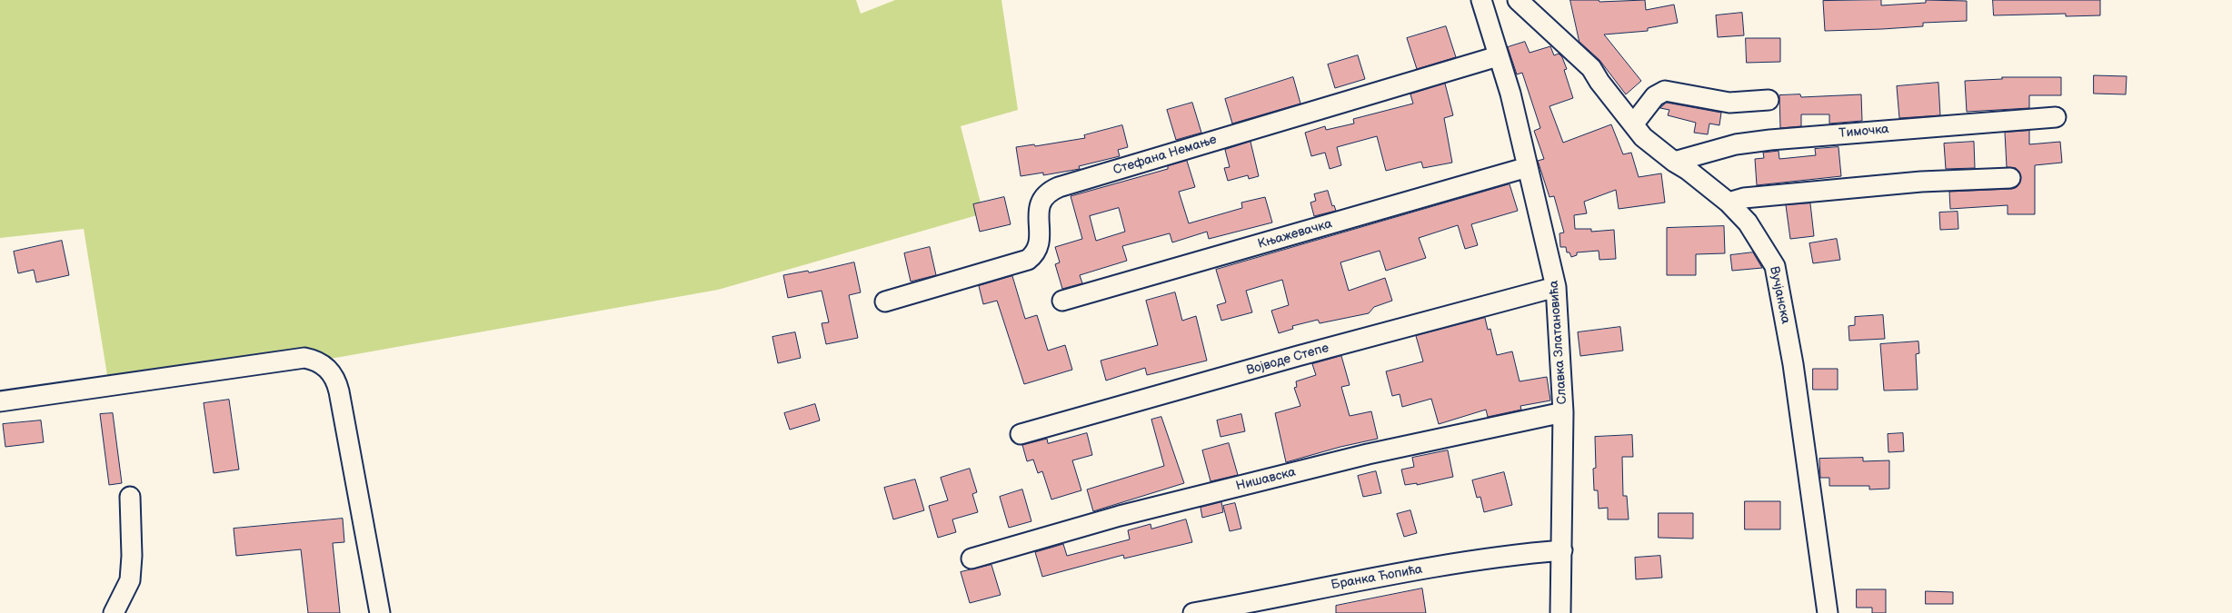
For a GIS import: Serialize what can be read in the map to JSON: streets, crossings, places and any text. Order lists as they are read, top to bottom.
{
  "streets": {
    "street": [
      "Тимочка",
      "Стефана Немање",
      "Књажевачка",
      "Вучјанска",
      "Славка Златановића",
      "Војводе Степе",
      "Нишавска",
      "Бранка Ћопића"
    ]
  },
  "crossings": [
    ["Тимочка", "Вучјанска"],
    ["Стефана Немање", "Славка Златановића"],
    ["Књажевачка", "Славка Златановића"],
    ["Славка Златановића", "Војводе Степе"],
    ["Славка Златановића", "Нишавска"],
    ["Славка Златановића", "Бранка Ћопића"]
  ]
}
